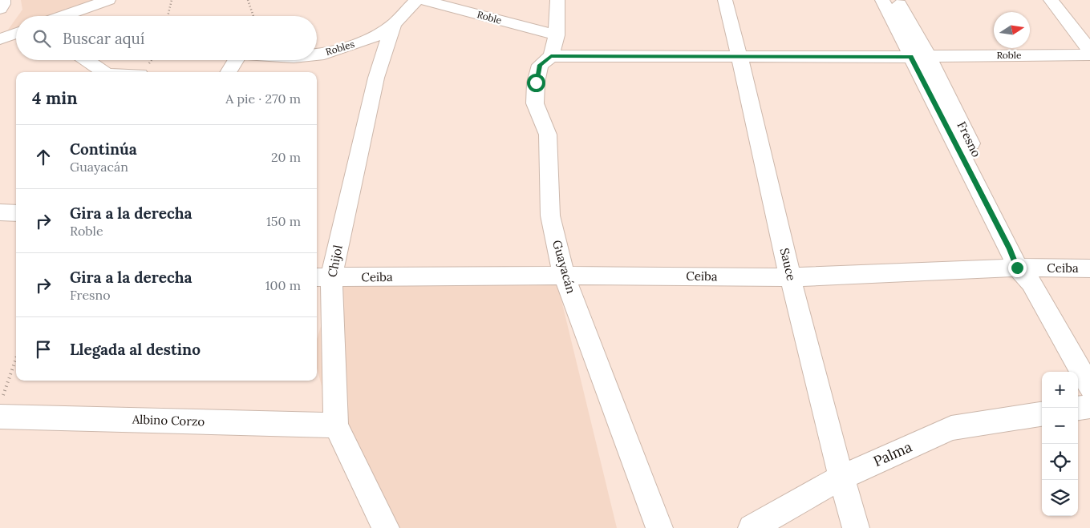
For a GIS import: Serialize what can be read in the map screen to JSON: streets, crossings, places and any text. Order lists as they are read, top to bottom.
{
  "streets": {
    "street": [
      "Roble",
      "Robles",
      "Fresno",
      "Chijol",
      "Sauce",
      "Guayacán",
      "Ceiba",
      "Albino Corzo",
      "Palma"
    ]
  },
  "crossings": [
    ["Roble", "Fresno"],
    ["Roble", "Guayacán"],
    ["Robles", "Chijol"],
    ["Fresno", "Ceiba"],
    ["Chijol", "Ceiba"],
    ["Chijol", "Albino Corzo"],
    ["Sauce", "Ceiba"],
    ["Sauce", "Palma"],
    ["Guayacán", "Ceiba"]
  ],
  "north": "right",
  "page": {
    "search": "Buscar aquí",
    "heading": ["4 min", "A pie · 270 m"],
    "list": [
      ["Continúa", "Guayacán", "20 m"],
      ["Gira a la derecha", "Roble", "150 m"],
      ["Gira a la derecha", "Fresno", "100 m"],
      "Llegada al destino"
    ],
    "map_buttons": ["+", "−"]
  }
}
